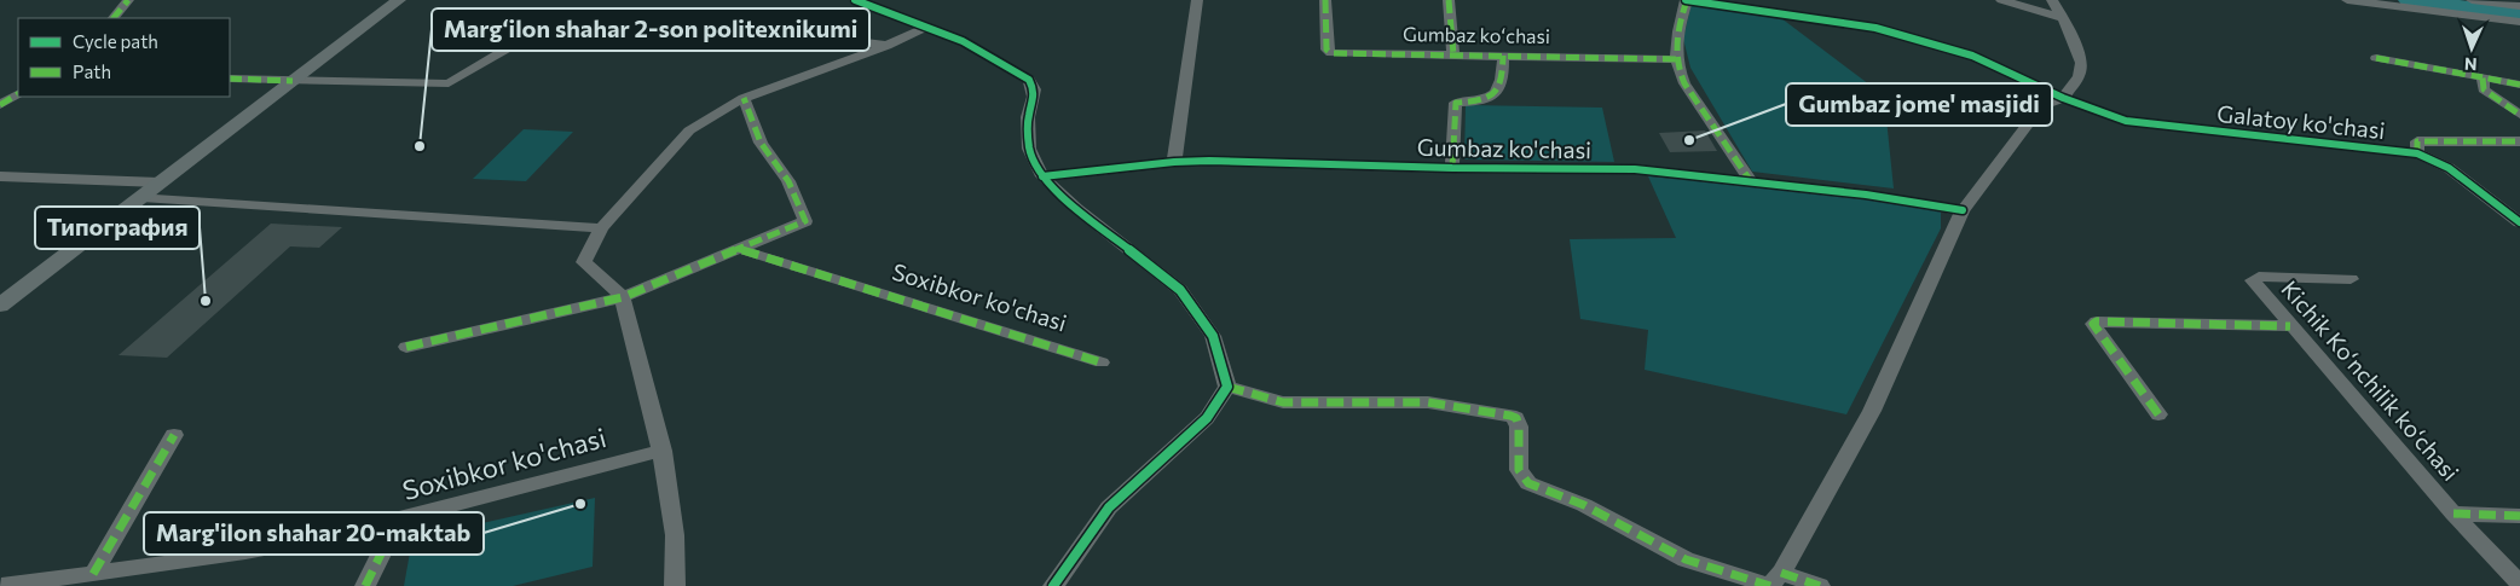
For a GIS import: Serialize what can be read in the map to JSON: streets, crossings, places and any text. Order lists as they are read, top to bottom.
{
  "streets": {
    "street": [
      "Gumbaz koʻchasi",
      "Galatoy ko'chasi",
      "Gumbaz ko'chasi",
      "Soxibkor ko'chasi",
      "Kichik Ko‘nchilik ko‘chasi"
    ]
  },
  "places": [
    "Gumbaz jome' masjidi",
    "Margʻilon shahar 2-son politexnikumi",
    "Типография",
    "Marg'ilon shahar 20-maktab"
  ],
  "legend": ["Cycle path", "Path"],
  "north": "bottom"
}
